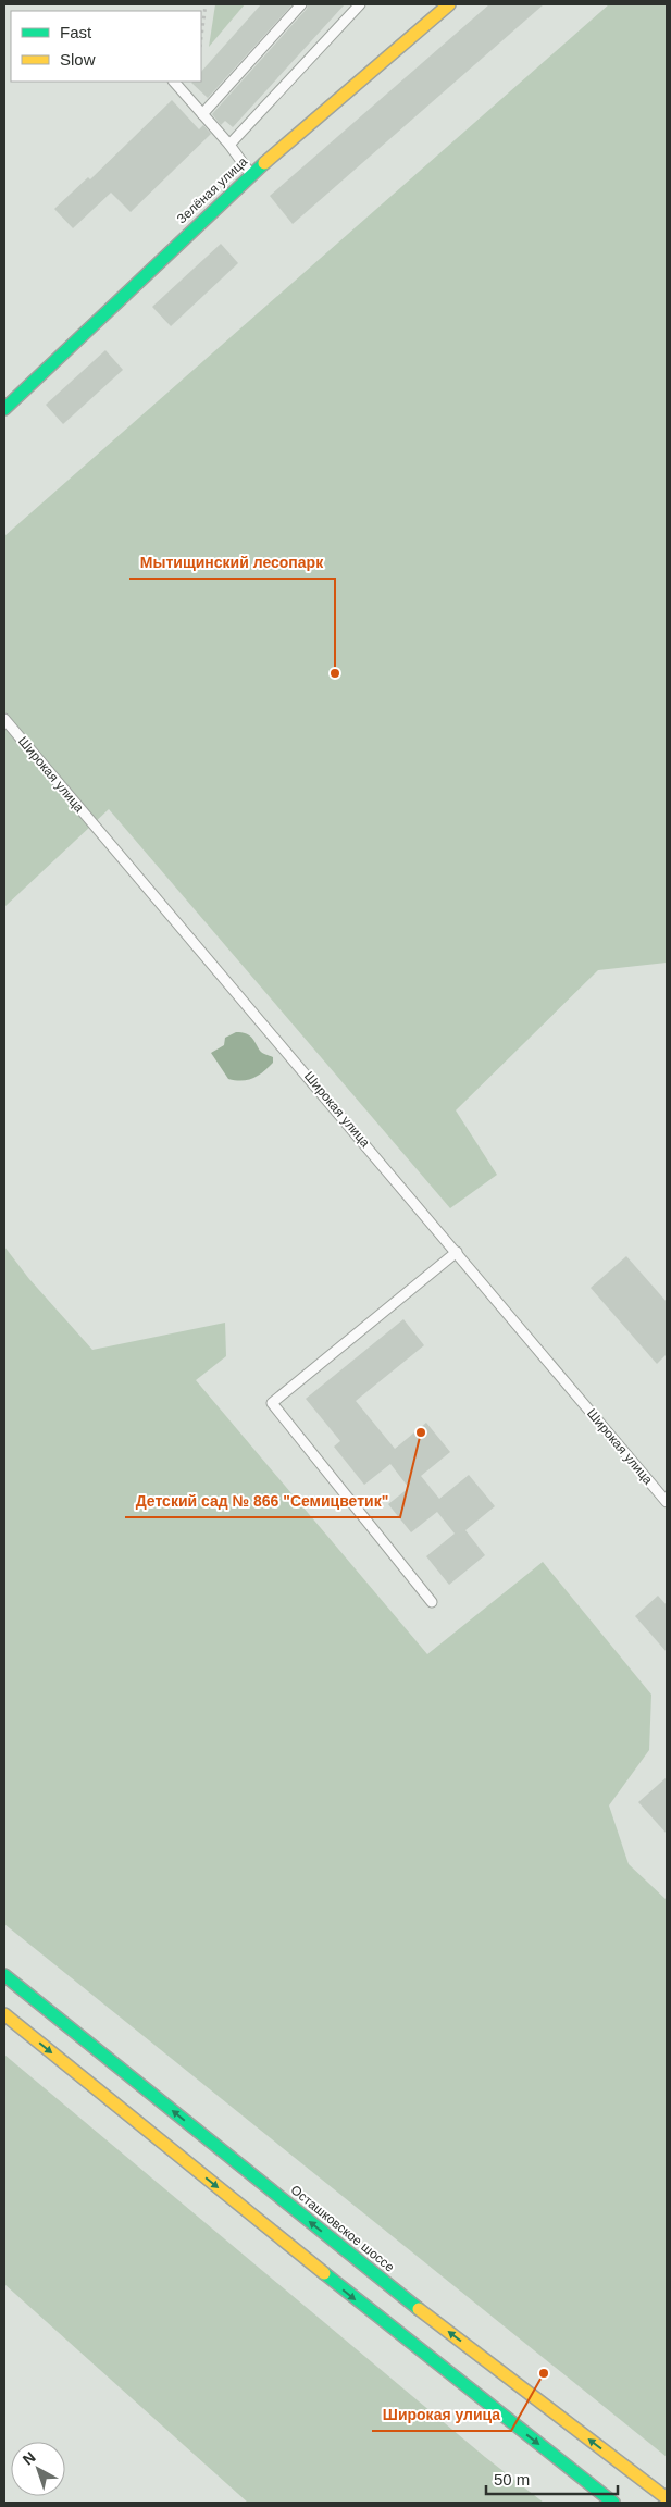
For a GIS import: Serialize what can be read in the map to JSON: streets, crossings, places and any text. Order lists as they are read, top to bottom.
{
  "streets": {
    "main road": ["Зелёная улица", "Осташковское шоссе"],
    "lane": ["Широкая улица"]
  },
  "places": ["Мытищинский лесопарк", "Детский сад № 866 \"Семицветик\"", "Широкая улица"],
  "legend": ["Fast", "Slow"],
  "scale_bar": "50 m",
  "north": "top left"
}
